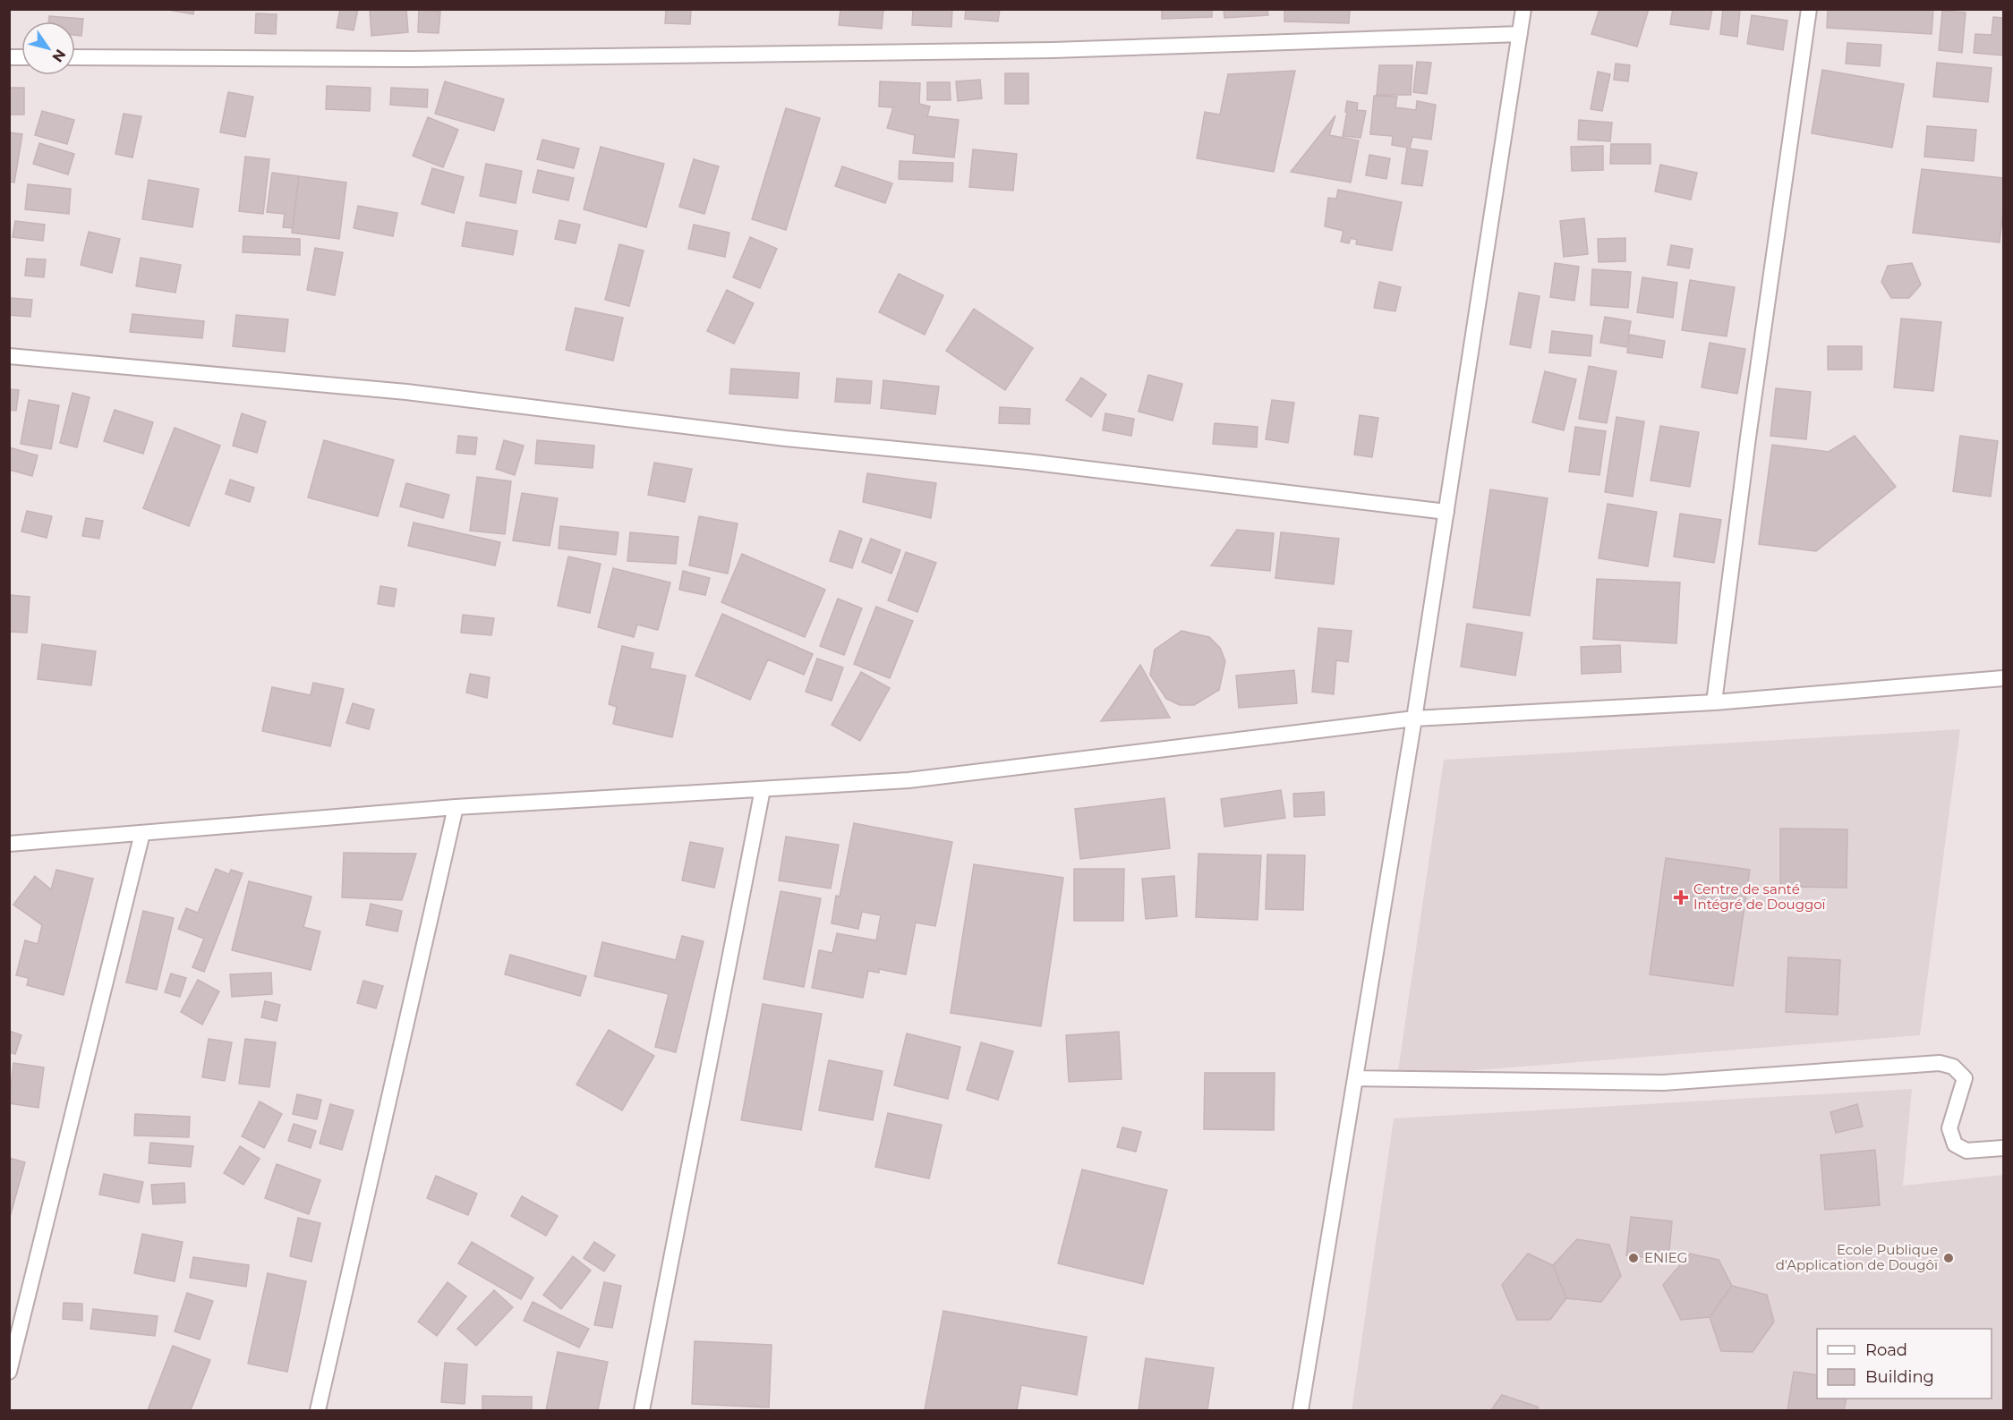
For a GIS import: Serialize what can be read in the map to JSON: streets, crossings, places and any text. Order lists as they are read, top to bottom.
{
  "places": {
    "health": ["Centre de santé Intégré de Douggoï"],
    "other": ["ENIEG", "Ecole Publique d'Application de Dougôï"]
  },
  "legend": ["Road", "Building"],
  "north": "bottom right"
}
